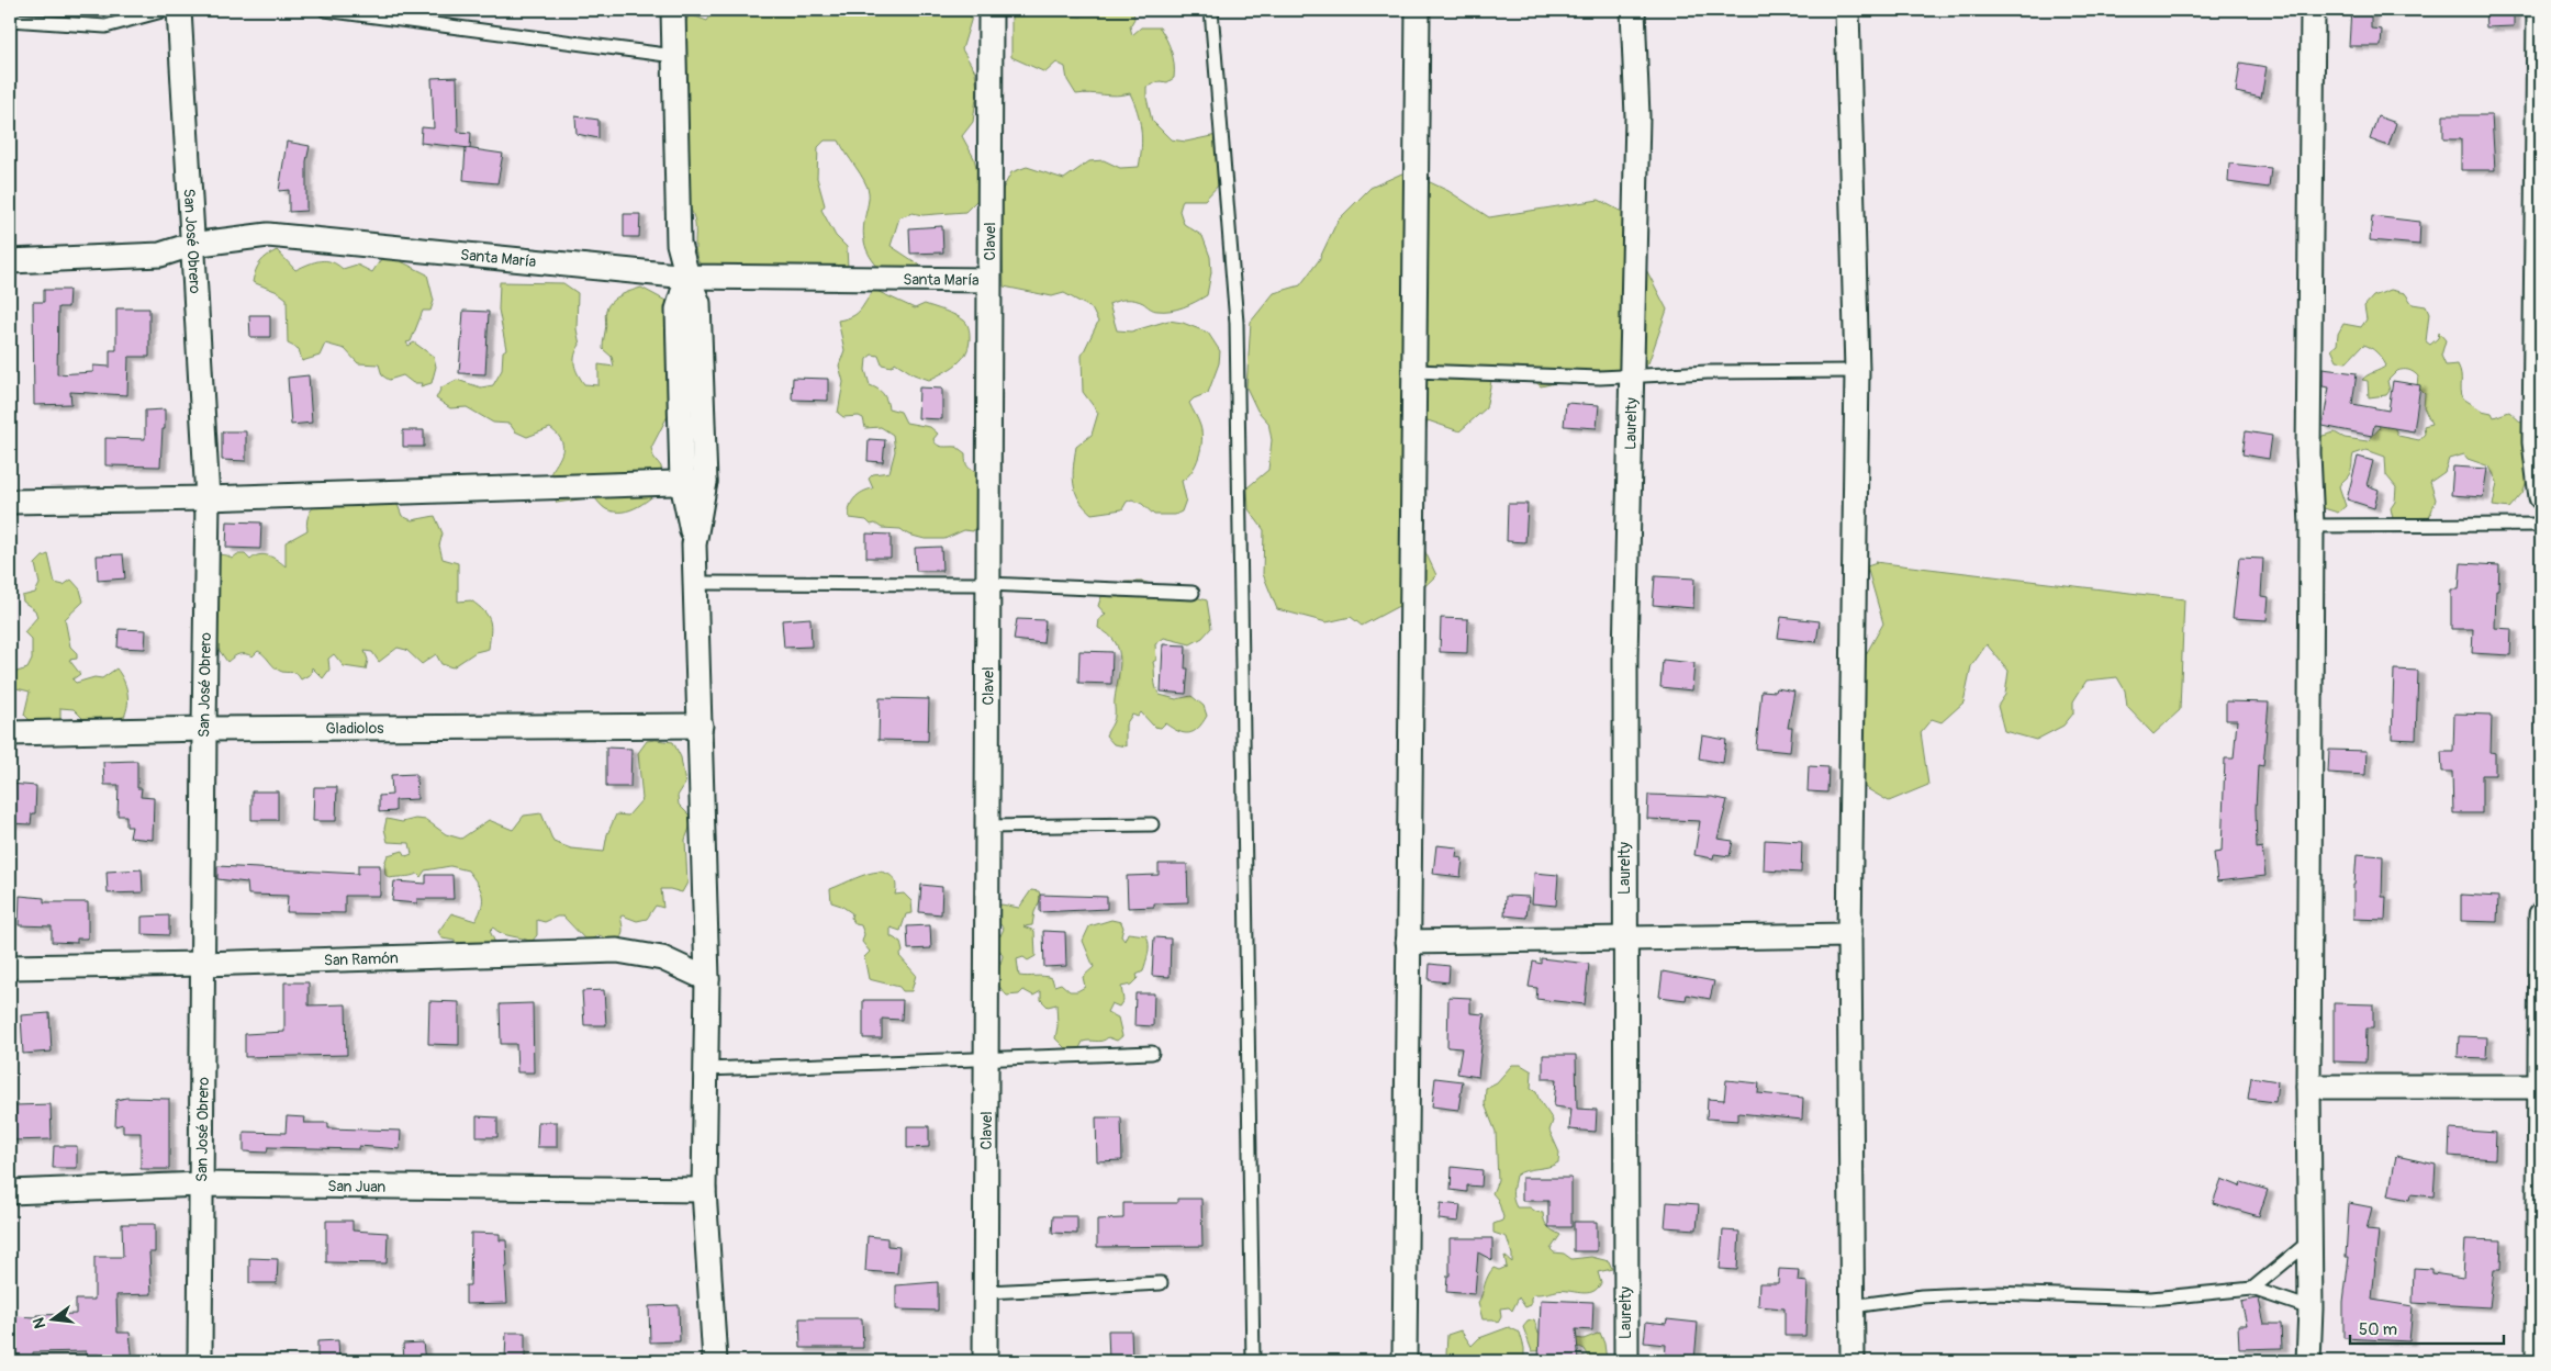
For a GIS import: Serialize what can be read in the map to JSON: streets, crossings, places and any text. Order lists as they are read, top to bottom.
{
  "streets": {
    "street": [
      "San José Obrero",
      "Clavel",
      "Santa María",
      "Laurelty",
      "Gladiolos",
      "San Ramón",
      "San Juan"
    ]
  },
  "crossings": [
    ["San José Obrero", "Santa María"],
    ["San José Obrero", "Gladiolos"],
    ["San José Obrero", "San Ramón"],
    ["San José Obrero", "San Juan"],
    ["Clavel", "Santa María"]
  ],
  "scale_bar": "50 m",
  "north": "left"
}
